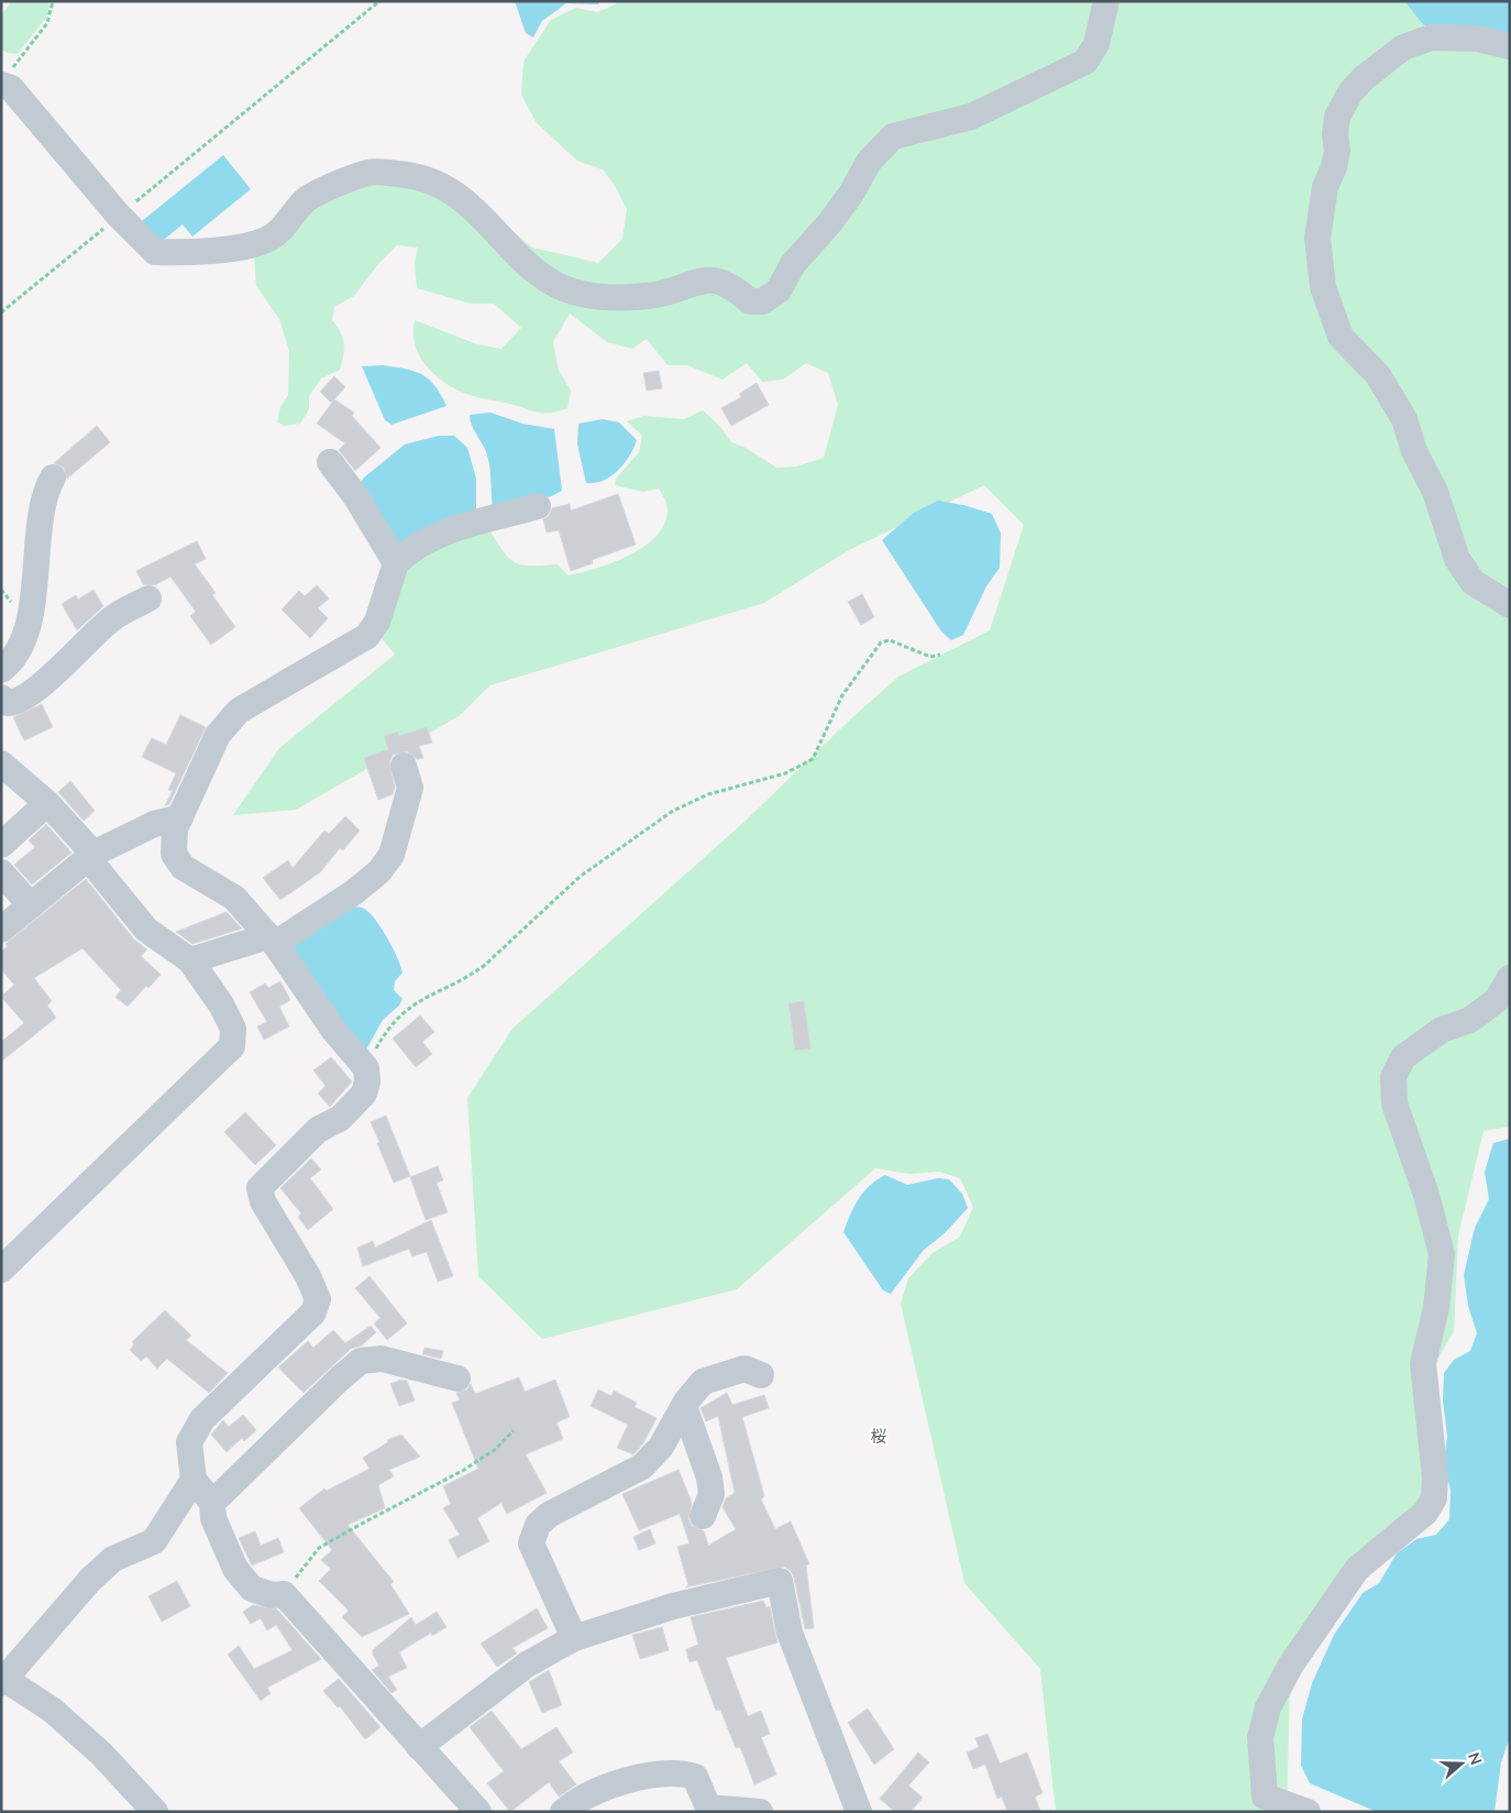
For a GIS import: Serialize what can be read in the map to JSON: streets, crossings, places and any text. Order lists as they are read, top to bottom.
{
  "districts": ["桜"],
  "north": "right"
}
